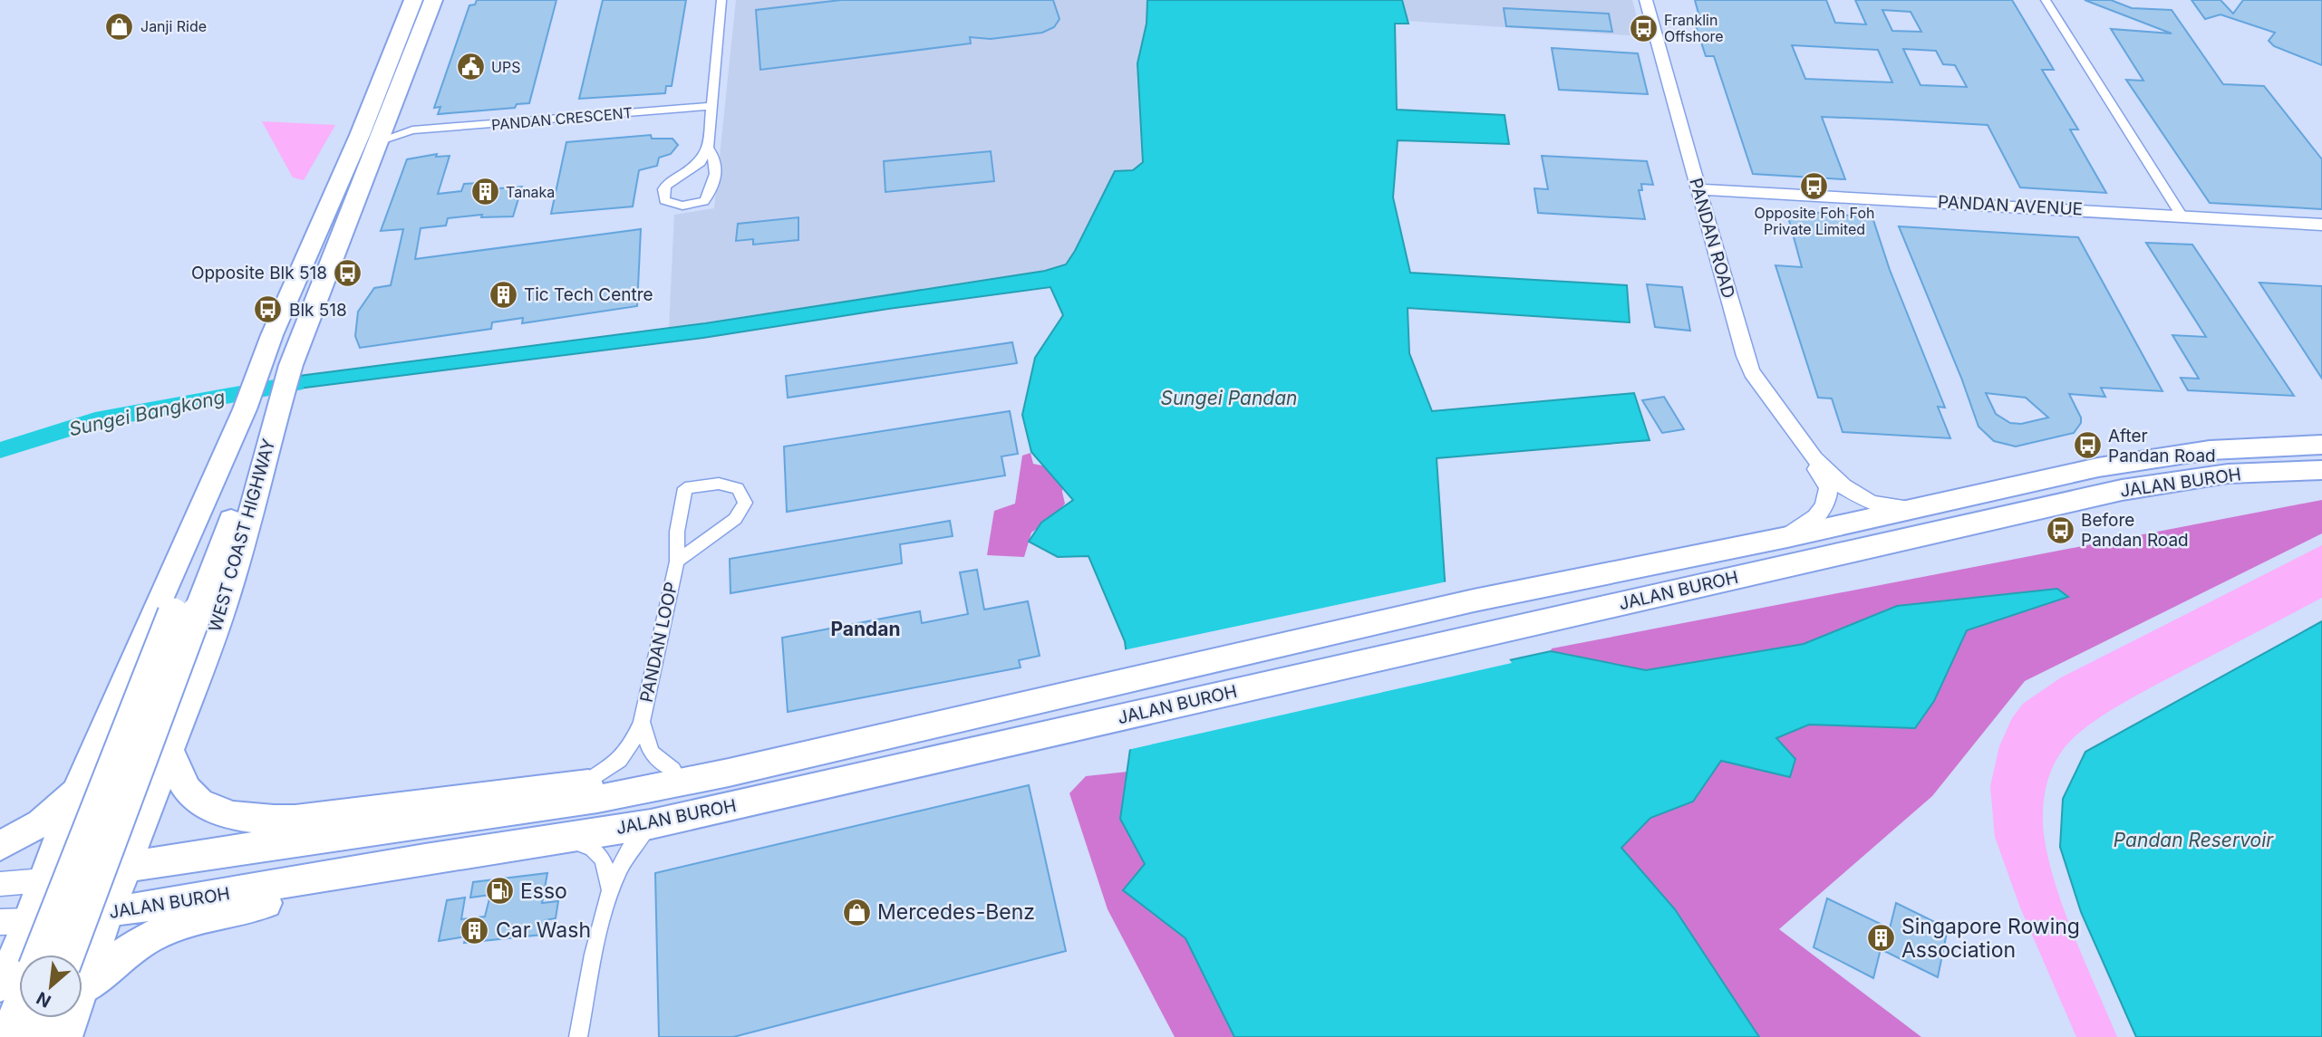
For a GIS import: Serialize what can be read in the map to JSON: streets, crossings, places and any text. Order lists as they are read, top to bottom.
{
  "streets": {
    "highway": ["JALAN BUROH", "WEST COAST HIGHWAY"],
    "street": [
      "PANDAN CRESCENT",
      "PANDAN AVENUE",
      "PANDAN ROAD",
      "PANDAN LOOP"
    ]
  },
  "crossings": [
    ["PANDAN CRESCENT", "WEST COAST HIGHWAY"],
    ["PANDAN AVENUE", "PANDAN ROAD"],
    ["PANDAN ROAD", "JALAN BUROH"],
    ["JALAN BUROH", "WEST COAST HIGHWAY"]
  ],
  "districts": ["Pandan"],
  "water": ["Sungei Pandan", "Sungei Bangkong", "Pandan Reservoir"],
  "places": {
    "shop": ["Janji Ride", "Mercedes-Benz"],
    "bus stop": [
      "Franklin Offshore",
      "Opposite Foh Foh Private Limited",
      "Opposite Blk 518",
      "Blk 518",
      "After Pandan Road",
      "Before Pandan Road"
    ],
    "public building": ["UPS"],
    "building": [
      "Tanaka",
      "Tic Tech Centre",
      "Car Wash",
      "Singapore Rowing Association"
    ],
    "fuel station": ["Esso"]
  },
  "north": "bottom left"
}
